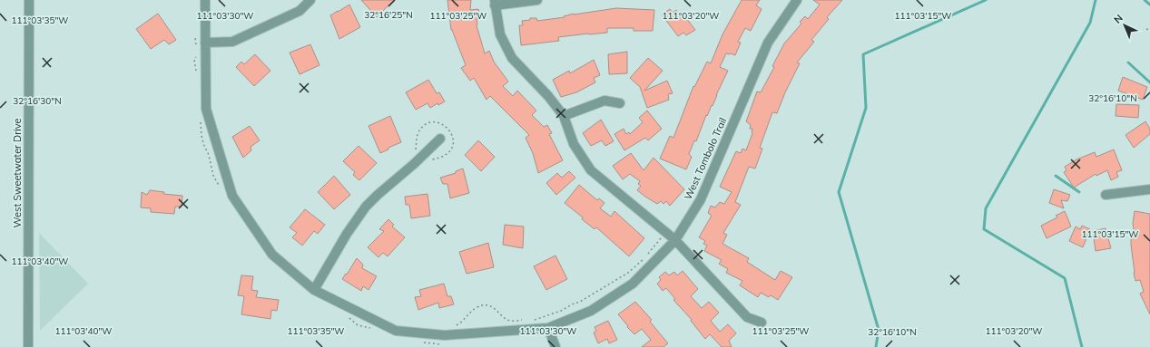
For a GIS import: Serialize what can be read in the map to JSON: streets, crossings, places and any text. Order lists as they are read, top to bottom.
{
  "streets": {
    "street": ["West Tombolo Trail", "West Sweetwater Drive"]
  },
  "north": "top left",
  "coordinates": [
    "32°16'25\"N",
    "111°03'30\"W",
    "111°03'25\"W",
    "111°03'20\"W",
    "111°03'15\"W",
    "111°03'35\"W",
    "32°16'10\"N",
    "32°16'30\"N",
    "111°03'40\"W"
  ]
}
